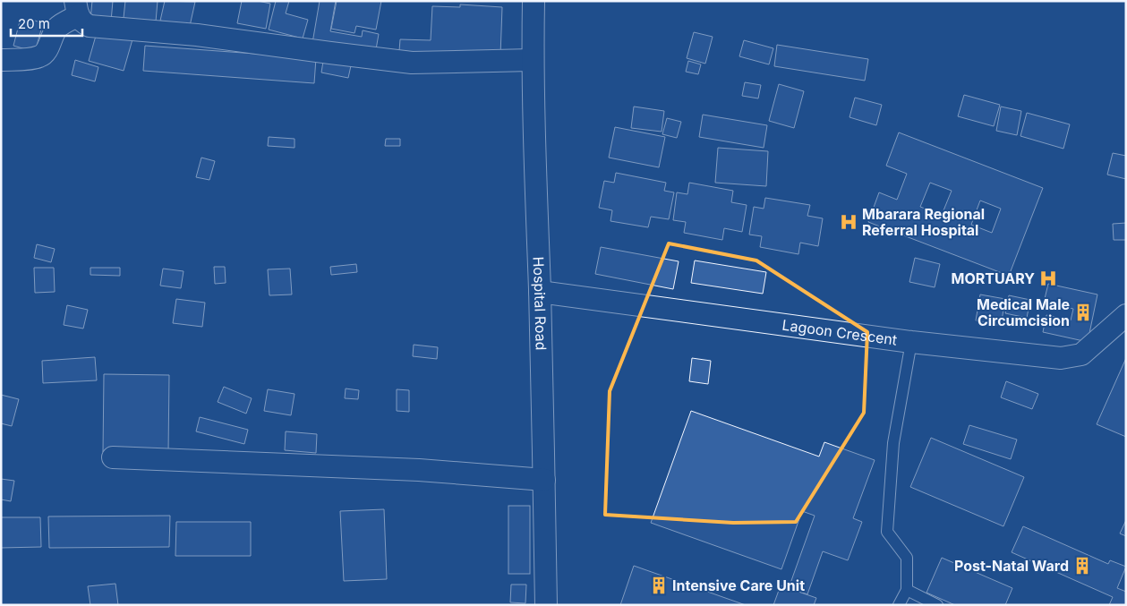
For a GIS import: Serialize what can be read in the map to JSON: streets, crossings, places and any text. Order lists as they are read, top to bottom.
{
  "streets": {
    "street": ["Hospital Road", "Lagoon Crescent"]
  },
  "crossings": [
    ["Hospital Road", "Lagoon Crescent"]
  ],
  "places": {
    "hospital": ["Mbarara Regional Referral Hospital", "MORTUARY"],
    "building": ["Medical Male Circumcision", "Post-Natal Ward", "Intensive Care Unit"]
  },
  "scale_bar": "20 m"
}
